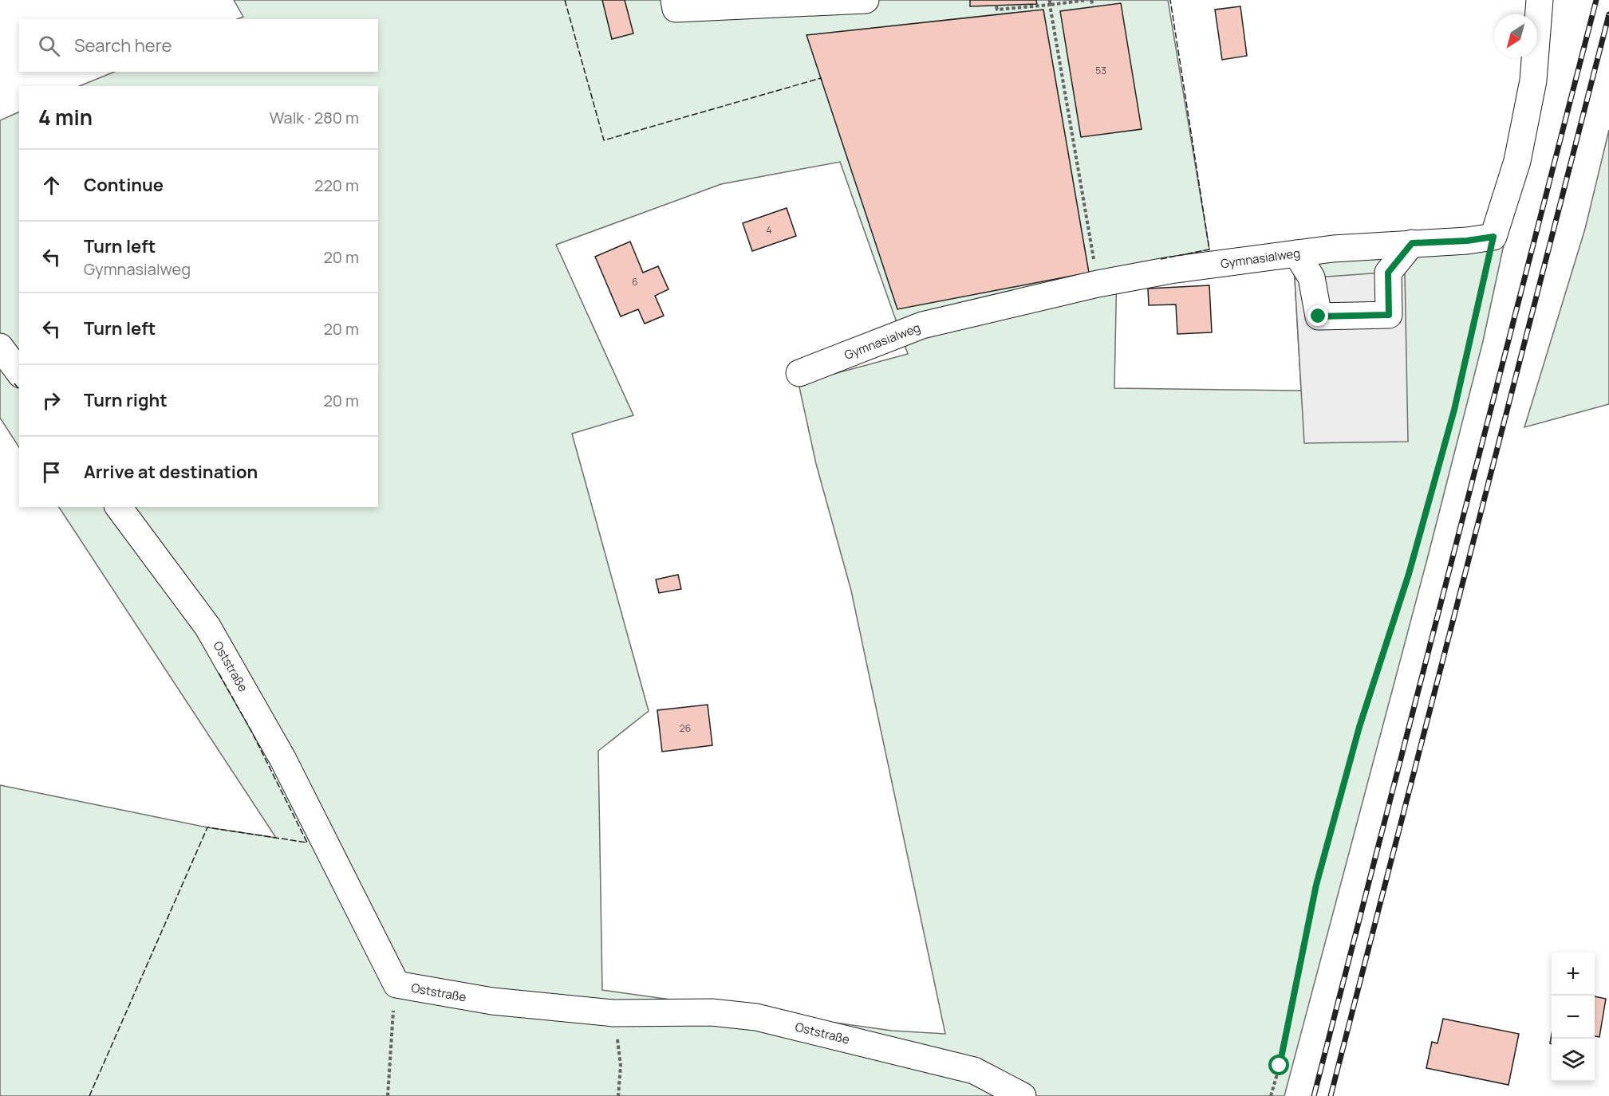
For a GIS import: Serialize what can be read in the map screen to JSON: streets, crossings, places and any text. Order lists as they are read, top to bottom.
{
  "streets": {
    "street": ["Gymnasialweg", "Oststraße"]
  },
  "house_numbers": [
    "53",
    "4",
    "6",
    "26"
  ],
  "north": "bottom left",
  "page": {
    "search": "Search here",
    "heading": ["4 min", "Walk · 280 m"],
    "list": [
      ["Continue", "220 m"],
      ["Turn left", "Gymnasialweg", "20 m"],
      ["Turn left", "20 m"],
      ["Turn right", "20 m"],
      "Arrive at destination"
    ],
    "map_buttons": ["+", "−"]
  }
}
